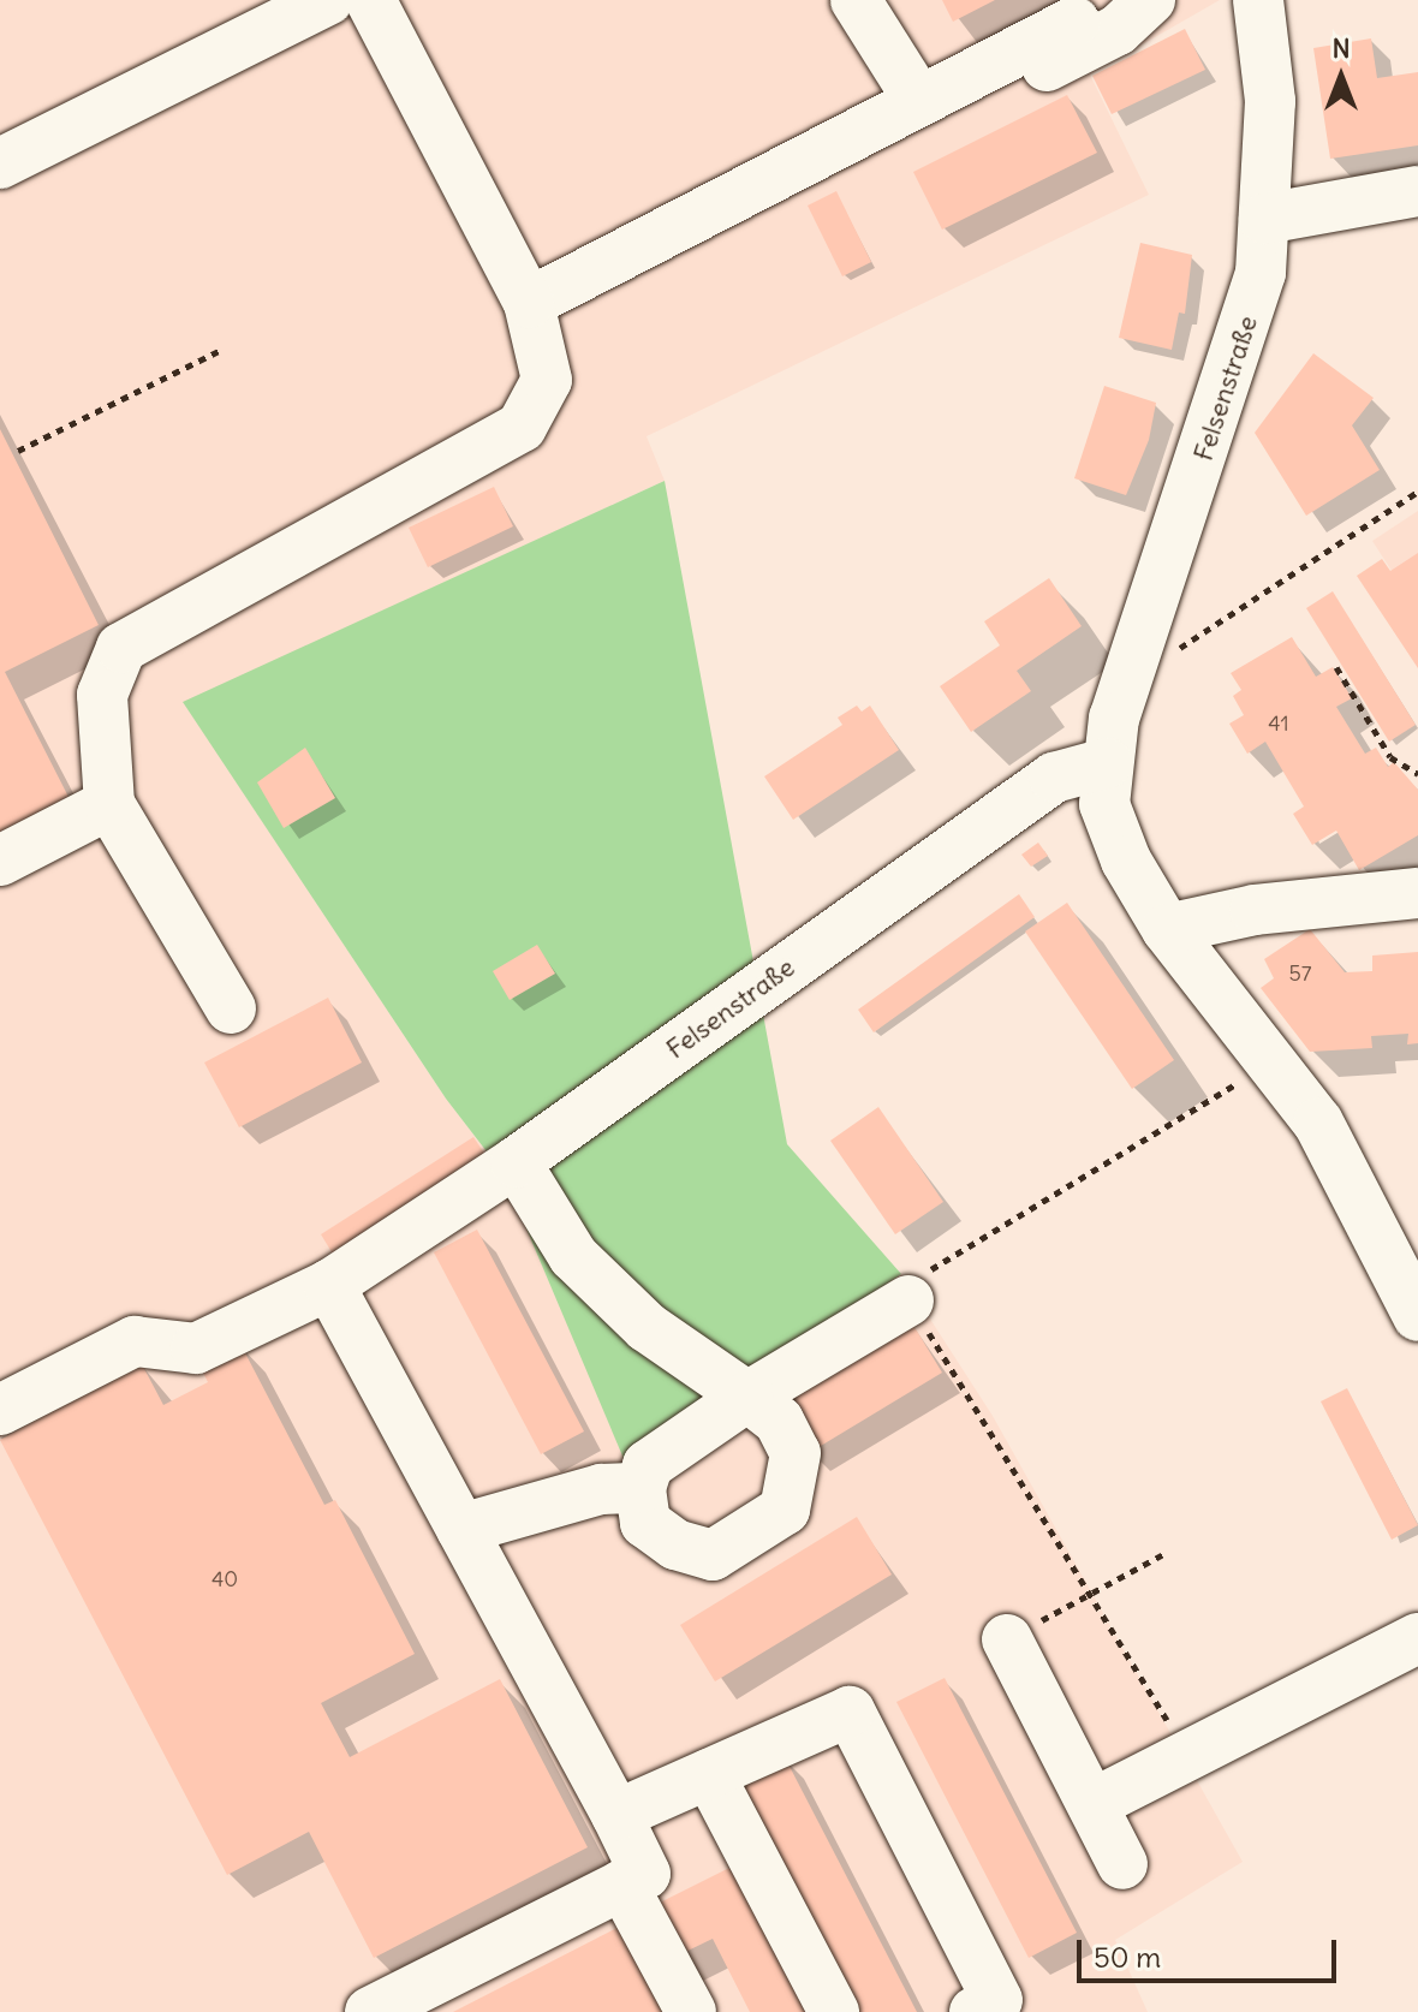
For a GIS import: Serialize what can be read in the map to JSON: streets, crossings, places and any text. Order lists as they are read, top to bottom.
{
  "streets": {
    "street": ["Felsenstraße"]
  },
  "house_numbers": ["41", "57", "40"],
  "scale_bar": "50 m",
  "north": "top"
}
